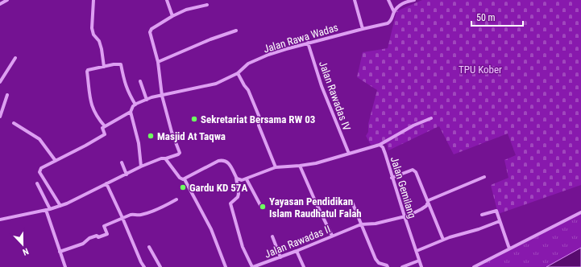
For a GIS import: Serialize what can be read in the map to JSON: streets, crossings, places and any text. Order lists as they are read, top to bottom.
{
  "streets": {
    "street": [
      "Jalan Rawa Wadas",
      "Jalan Rawadas IV",
      "Jalan Gemilang",
      "Jalan Rawadas II"
    ]
  },
  "crossings": [
    ["Jalan Rawa Wadas", "Jalan Rawadas IV"],
    ["Jalan Gemilang", "Jalan Rawadas II"]
  ],
  "parks": ["TPU Kober"],
  "places": [
    "Sekretariat Bersama RW 03",
    "Masjid At Taqwa",
    "Gardu KD 57A",
    "Yayasan Pendidikan Islam Raudhatul Falah"
  ],
  "scale_bar": "50 m",
  "north": "bottom"
}
